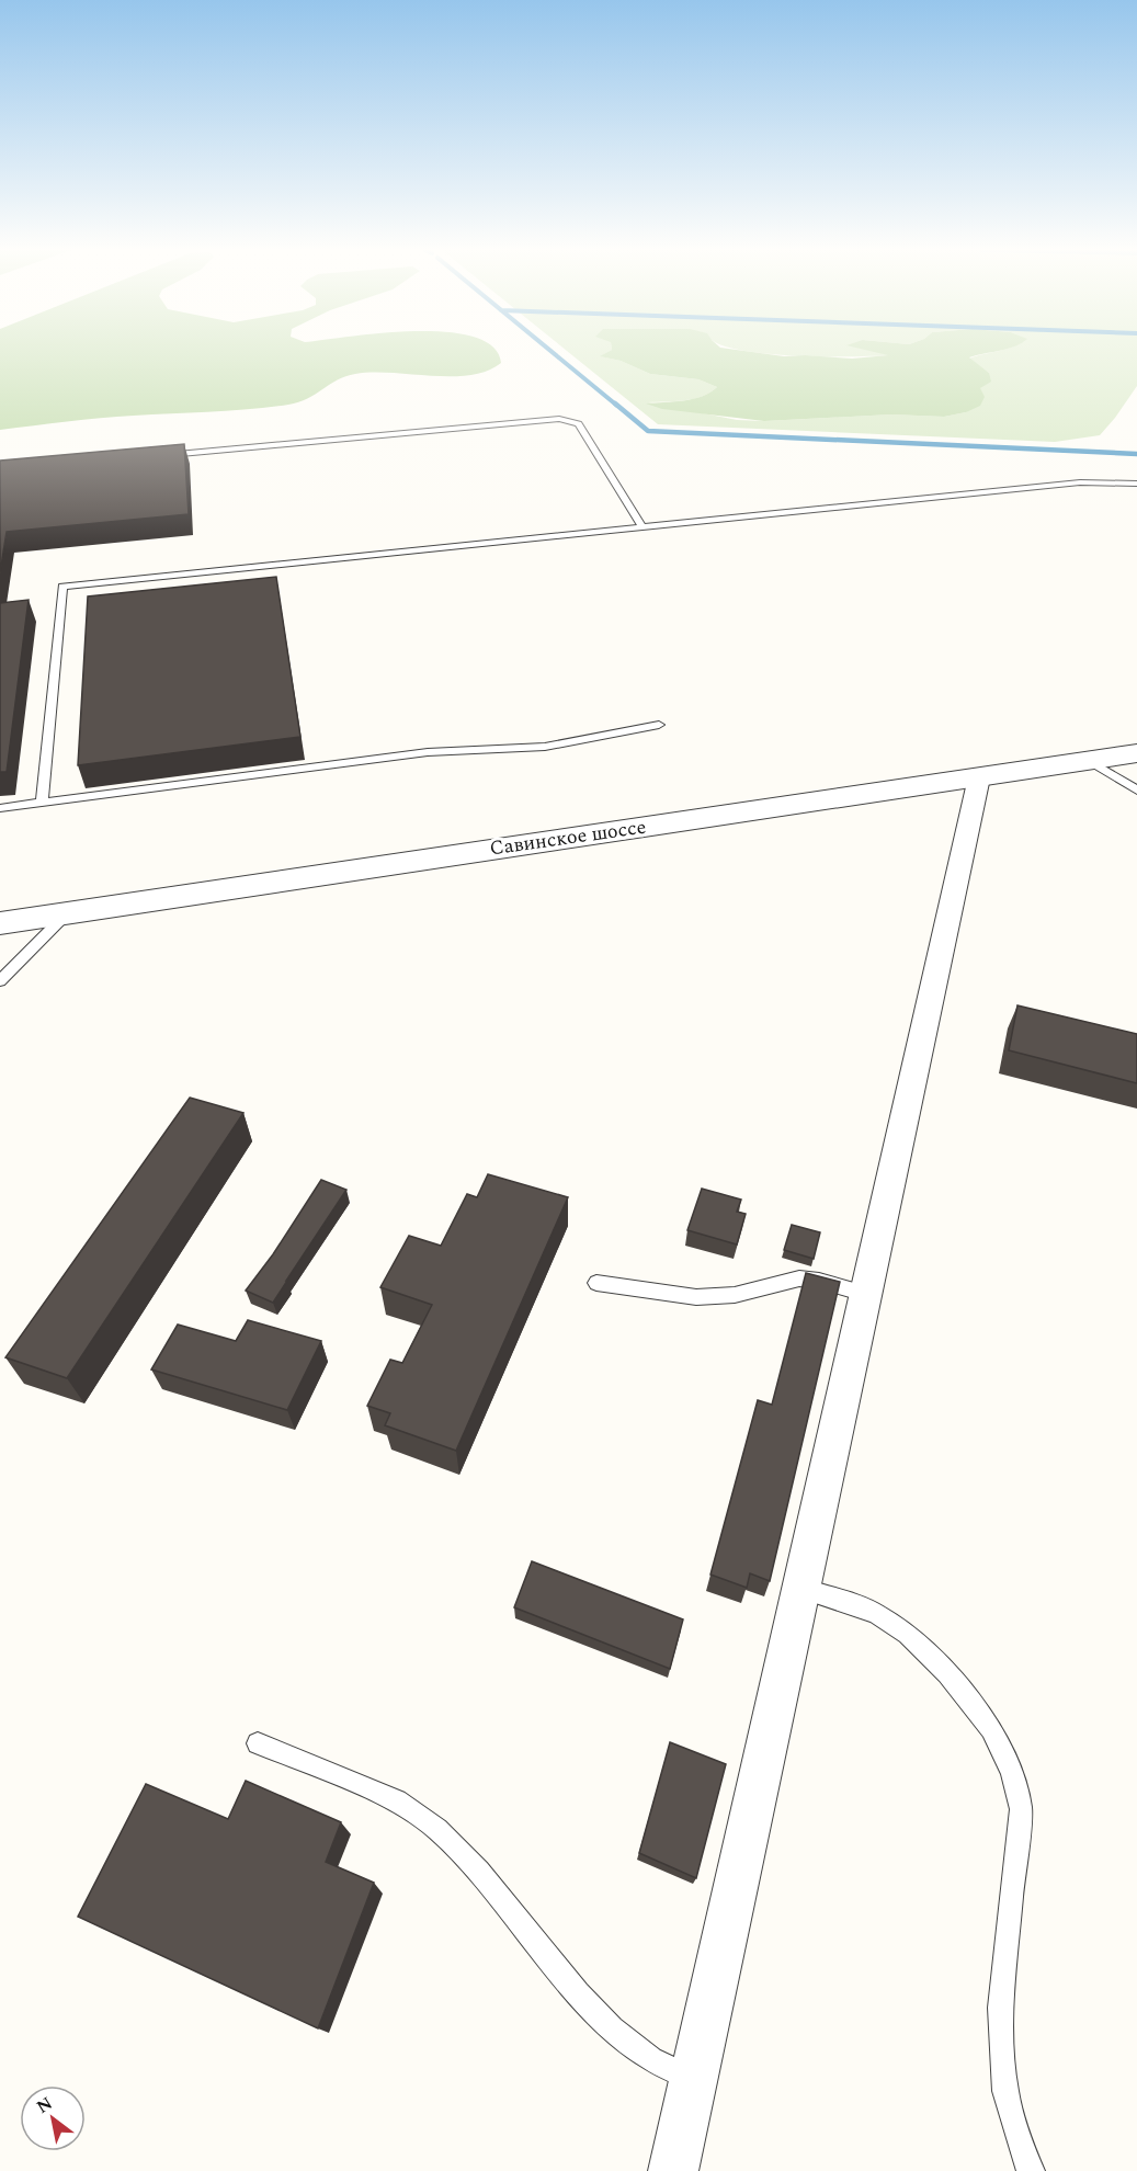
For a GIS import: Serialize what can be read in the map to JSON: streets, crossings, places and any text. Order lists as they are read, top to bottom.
{
  "streets": {
    "street": ["Савинское шоссе"]
  },
  "north": "top left"
}
